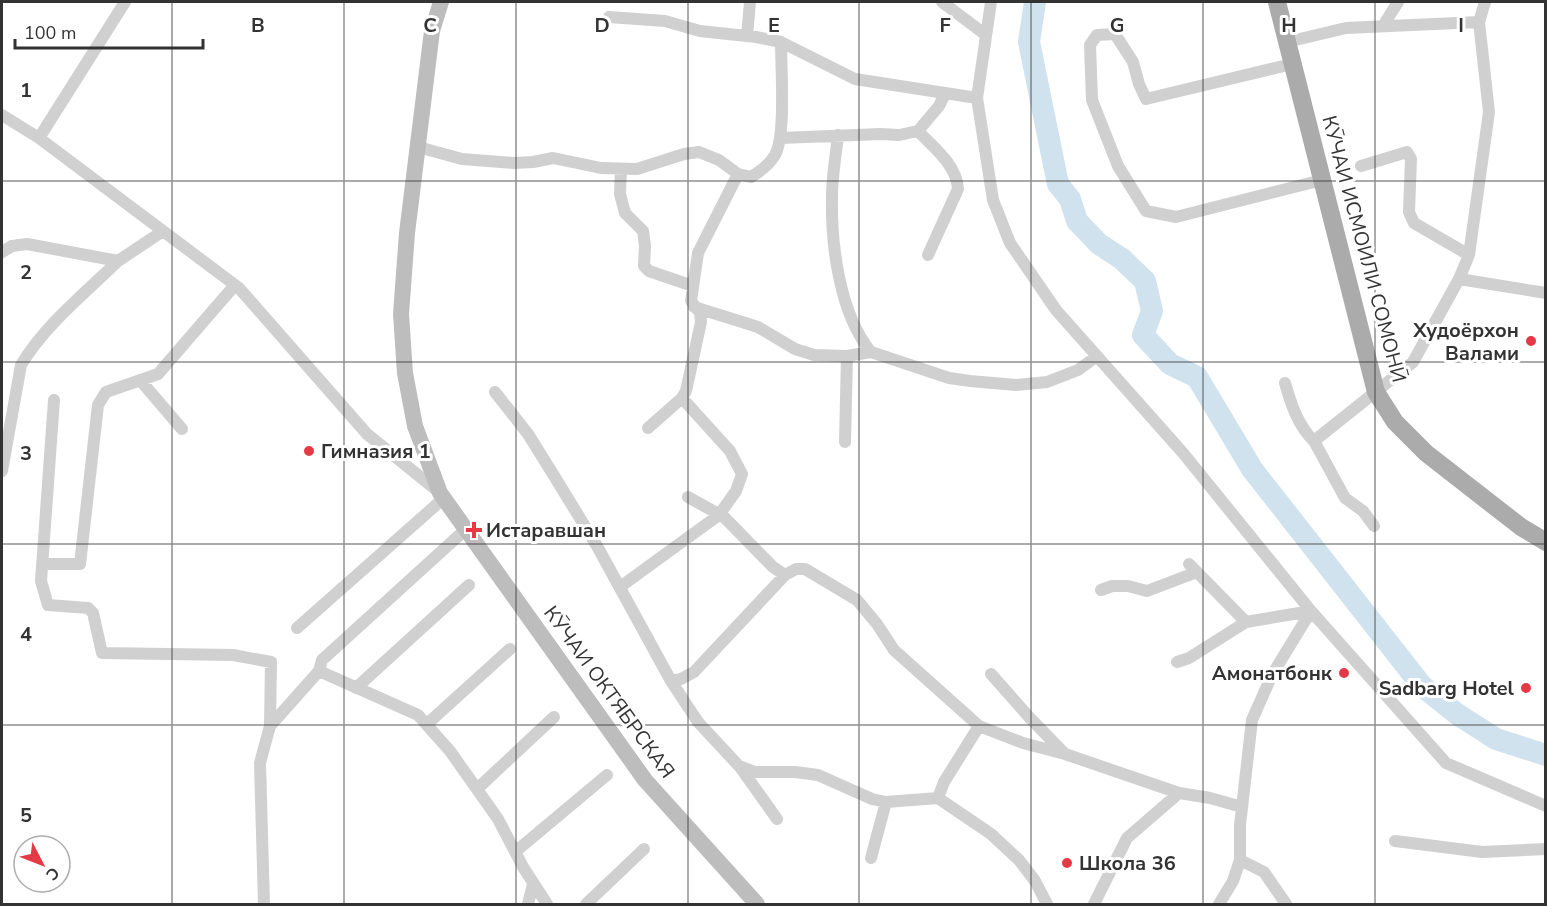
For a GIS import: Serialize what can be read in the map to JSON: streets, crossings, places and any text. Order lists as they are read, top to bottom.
{
  "streets": {
    "main road": ["КӮЧАИ ИСМОИЛИ СОМОНӢ", "КӮЧАИ ОКТЯБРСКАЯ"]
  },
  "places": {
    "other": [
      "Худоёрхон Валами",
      "Гимназия 1",
      "Амонатбонк",
      "Sadbarg Hotel",
      "Школа 36"
    ],
    "health": ["Истаравшан"]
  },
  "scale_bar": "100 m",
  "north": "bottom right",
  "grid": {
    "columns": [
      "B",
      "C",
      "D",
      "E",
      "F",
      "G",
      "H",
      "I"
    ],
    "rows": [
      "1",
      "2",
      "3",
      "4",
      "5"
    ]
  }
}
